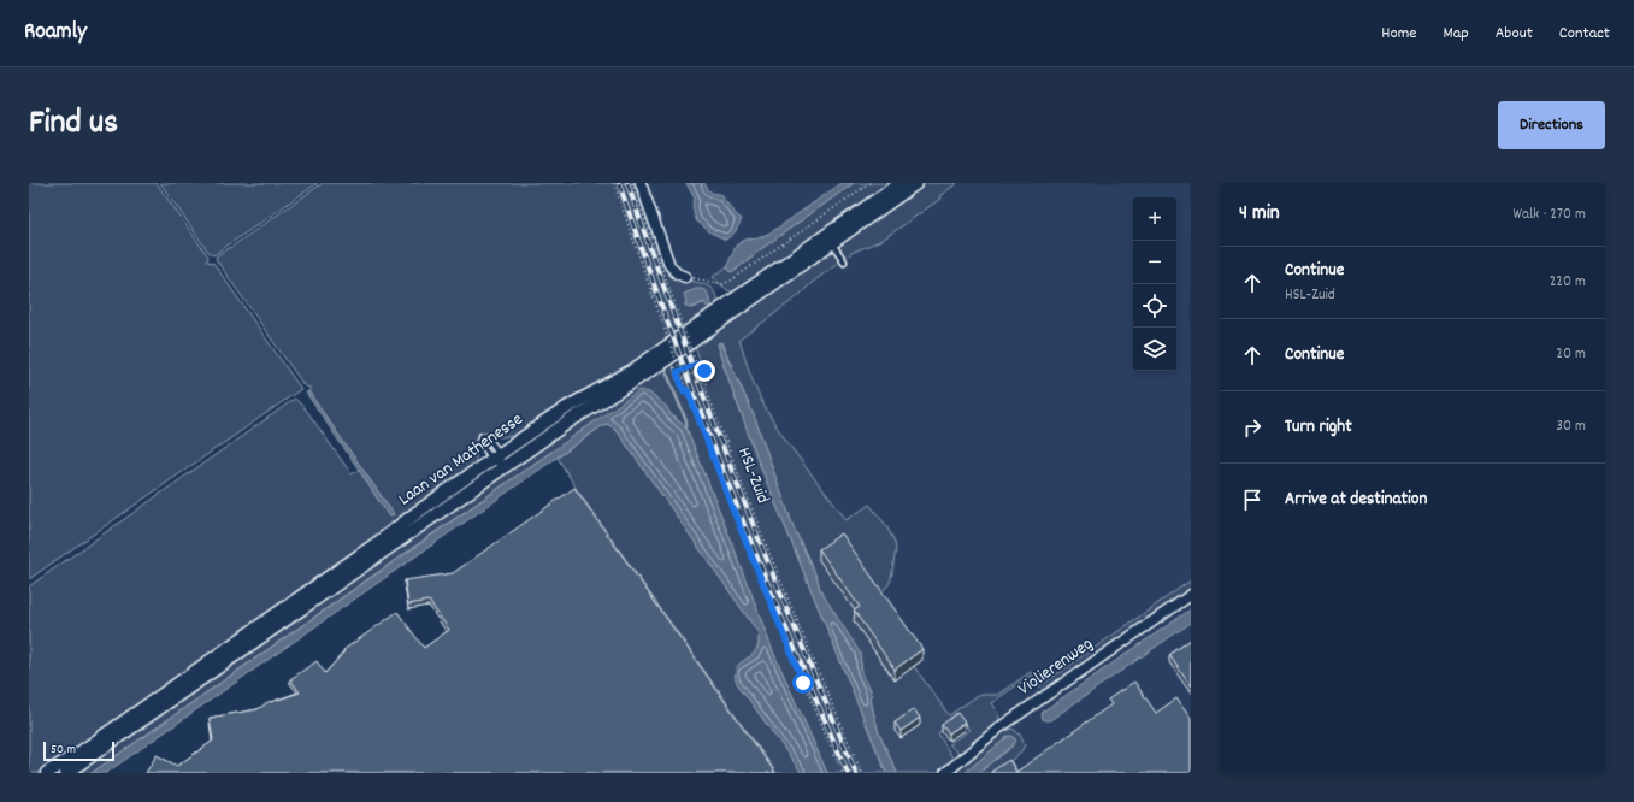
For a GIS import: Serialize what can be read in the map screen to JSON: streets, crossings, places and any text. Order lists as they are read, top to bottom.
{
  "streets": {
    "street": ["Laan van Mathenesse", "Violierenweg"],
    "path": ["HSL-Zuid"]
  },
  "scale_bar": "50 m",
  "page": {
    "header": "Roamly",
    "nav": [
      "Home",
      "Map",
      "About",
      "Contact"
    ],
    "title": "Find us",
    "buttons": "Directions",
    "heading": ["4 min", "Walk · 270 m"],
    "map_buttons": ["+", "−"],
    "list": [
      ["Continue", "HSL-Zuid", "220 m"],
      ["Continue", "20 m"],
      ["Turn right", "30 m"],
      "Arrive at destination"
    ],
    "scale": "50 m"
  }
}
